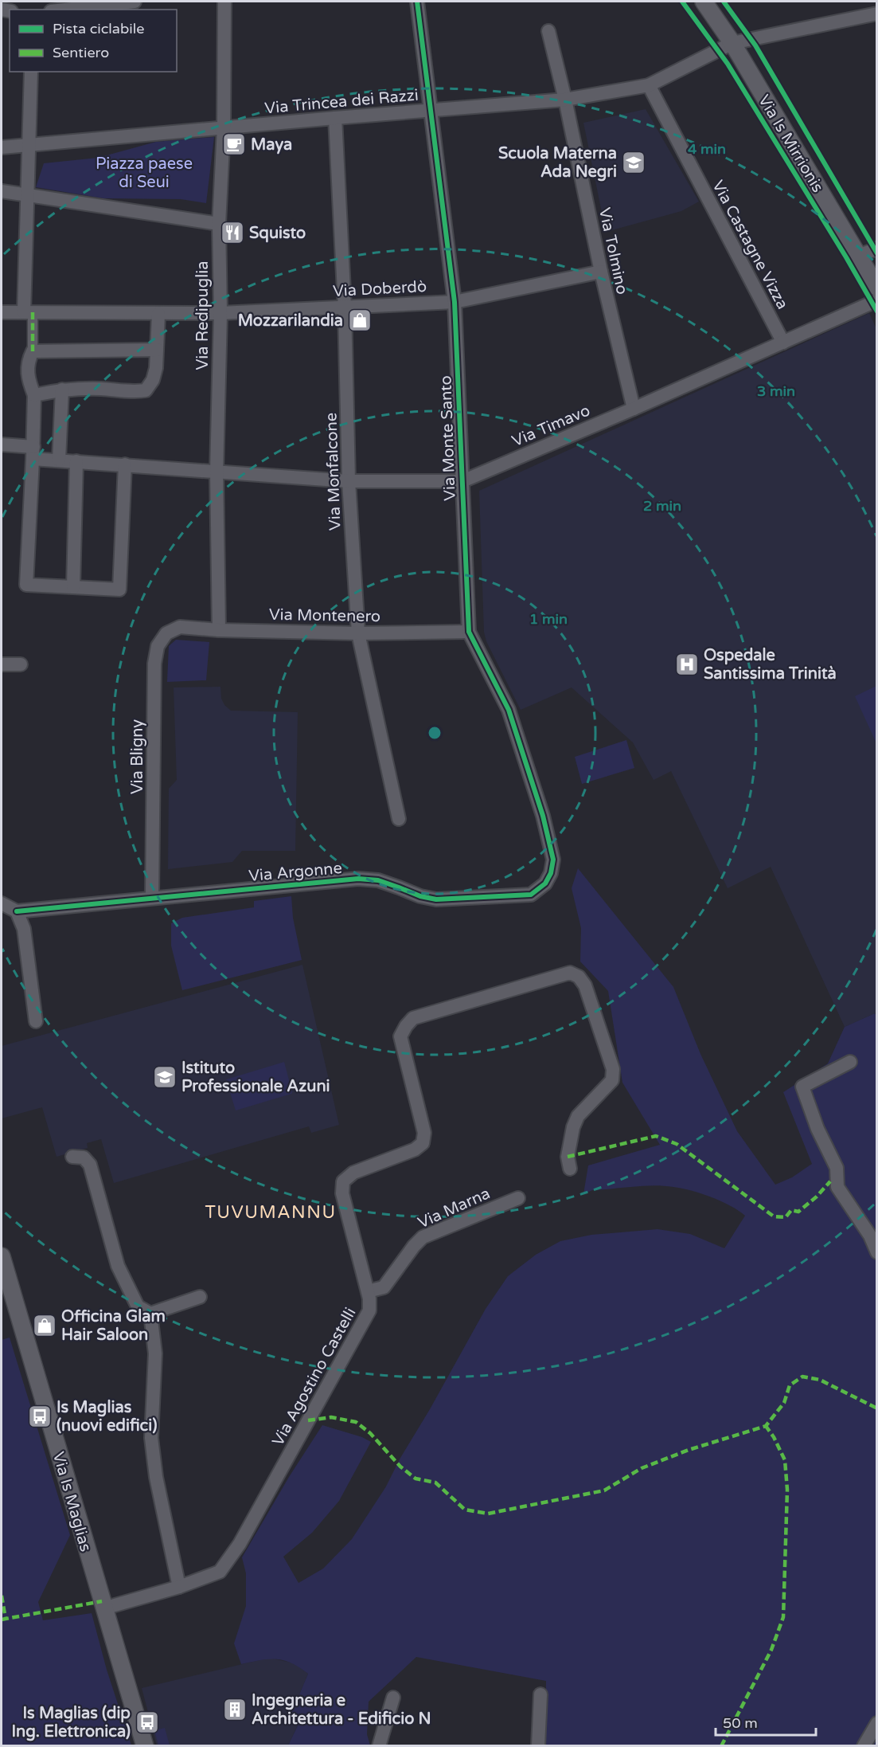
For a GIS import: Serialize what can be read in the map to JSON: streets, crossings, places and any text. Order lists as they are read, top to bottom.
{
  "streets": {
    "street": [
      "Via Trincea dei Razzi",
      "Via Is Mirrionis",
      "Via Castagne Vizza",
      "Via Tolmino",
      "Via Doberdò",
      "Via Redipuglia",
      "Via Timavo",
      "Via Monte Santo",
      "Via Monfalcone",
      "Via Montenero",
      "Via Bligny",
      "Via Argonne",
      "Via Marna",
      "Via Agostino Castelli",
      "Via Is Maglias"
    ]
  },
  "crossings": [
    ["Via Trincea dei Razzi", "Via Is Mirrionis"],
    ["Via Trincea dei Razzi", "Via Castagne Vizza"],
    ["Via Trincea dei Razzi", "Via Tolmino"],
    ["Via Trincea dei Razzi", "Via Redipuglia"],
    ["Via Trincea dei Razzi", "Via Monte Santo"],
    ["Via Trincea dei Razzi", "Via Monfalcone"],
    ["Via Castagne Vizza", "Via Timavo"],
    ["Via Tolmino", "Via Doberdò"],
    ["Via Tolmino", "Via Timavo"],
    ["Via Doberdò", "Via Redipuglia"],
    ["Via Doberdò", "Via Monte Santo"],
    ["Via Doberdò", "Via Monfalcone"],
    ["Via Redipuglia", "Via Timavo"],
    ["Via Redipuglia", "Via Montenero"],
    ["Via Timavo", "Via Monte Santo"],
    ["Via Timavo", "Via Monfalcone"],
    ["Via Monte Santo", "Via Montenero"],
    ["Via Monte Santo", "Via Argonne"],
    ["Via Monfalcone", "Via Montenero"],
    ["Via Montenero", "Via Bligny"],
    ["Via Bligny", "Via Argonne"],
    ["Via Marna", "Via Agostino Castelli"],
    ["Via Agostino Castelli", "Via Is Maglias"]
  ],
  "districts": ["TUVUMANNU"],
  "parks": ["Piazza paese di Seui"],
  "places": {
    "cafe": ["Maya"],
    "school or university": ["Scuola Materna Ada Negri", "Istituto Professionale Azuni"],
    "restaurant": ["Squisto"],
    "shop": ["Mozzarilandia", "Officina Glam Hair Saloon"],
    "hospital": ["Ospedale Santissima Trinità"],
    "bus stop": ["Is Maglias (nuovi edifici)", "Is Maglias (dip Ing. Elettronica)"],
    "building": ["Ingegneria e Architettura - Edificio N"]
  },
  "legend": ["Pista ciclabile", "Sentiero"],
  "scale_bar": "50 m",
  "rings": [
    "4 min",
    "3 min",
    "2 min",
    "1 min"
  ]
}
